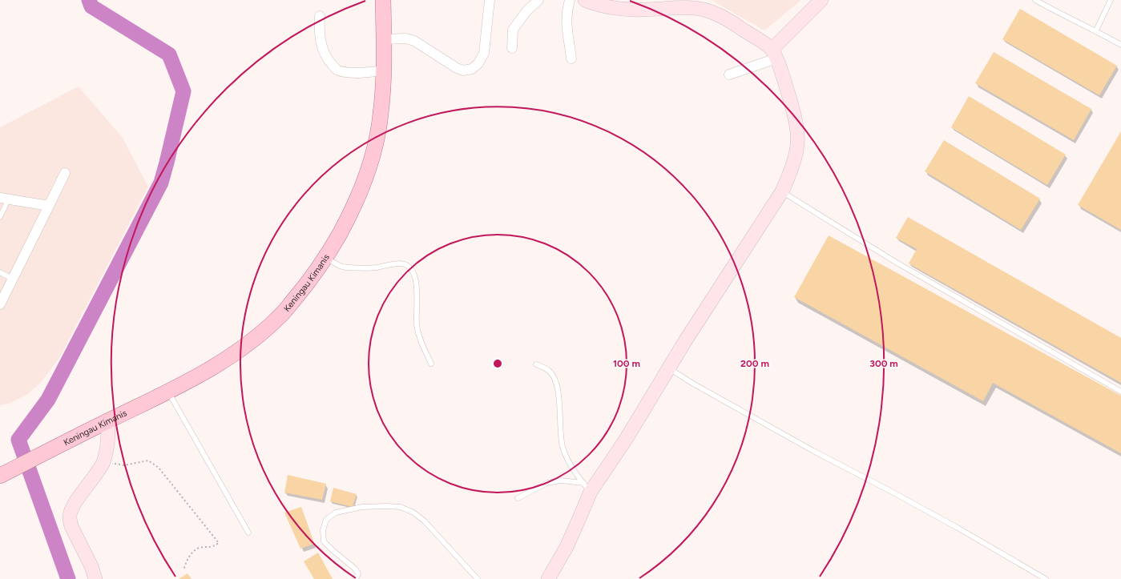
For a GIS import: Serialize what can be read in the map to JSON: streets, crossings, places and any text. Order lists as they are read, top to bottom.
{
  "streets": {
    "main road": ["Keningau Kimanis"]
  },
  "rings": ["100 m", "200 m", "300 m"]
}
